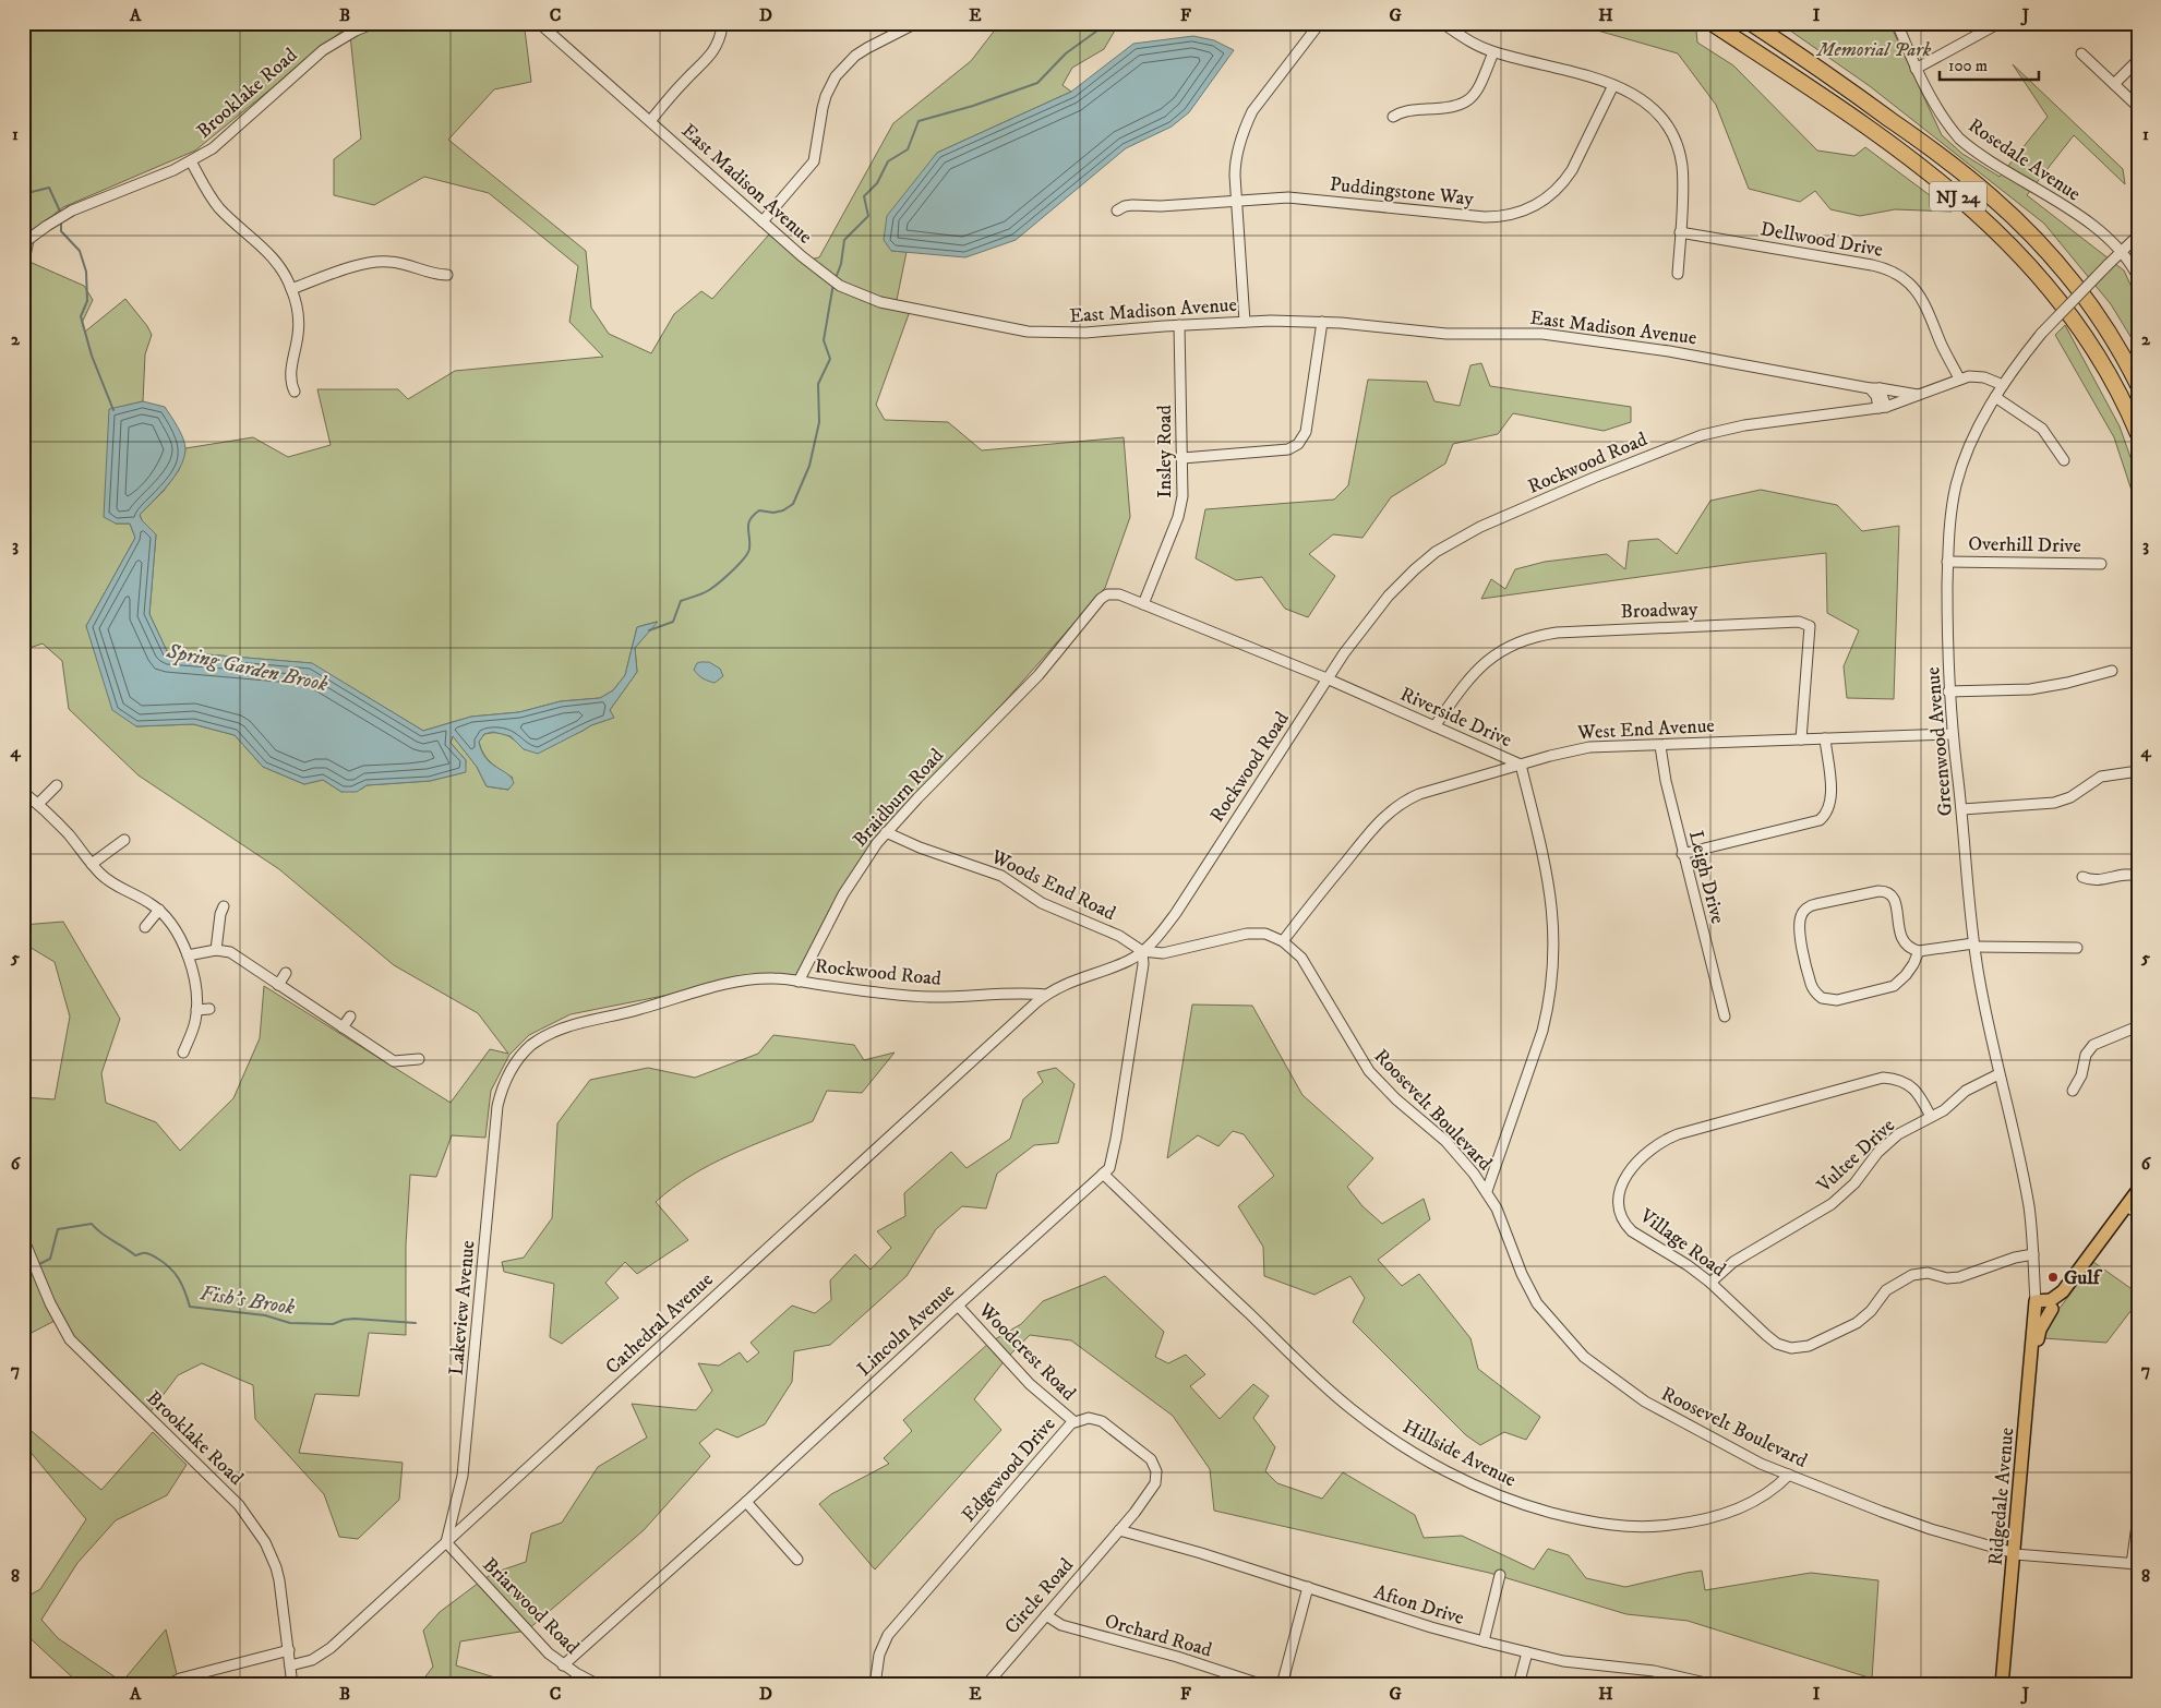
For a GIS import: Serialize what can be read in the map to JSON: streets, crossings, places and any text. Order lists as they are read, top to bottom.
{
  "streets": {
    "highway": ["NJ 24"],
    "main road": ["Ridgedale Avenue"],
    "street": [
      "Brooklake Road",
      "Rosedale Avenue",
      "East Madison Avenue",
      "Puddingstone Way",
      "Dellwood Drive",
      "Insley Road",
      "Rockwood Road",
      "Overhill Drive",
      "Broadway",
      "Riverside Drive",
      "West End Avenue",
      "Greenwood Avenue",
      "Braidburn Road",
      "Leigh Drive",
      "Woods End Road",
      "Roosevelt Boulevard",
      "Vultee Drive",
      "Village Road",
      "Lakeview Avenue",
      "Cathedral Avenue",
      "Lincoln Avenue",
      "Woodcrest Road",
      "Hillside Avenue",
      "Edgewood Drive",
      "Circle Road",
      "Afton Drive",
      "Briarwood Road",
      "Orchard Road"
    ]
  },
  "crossings": [
    ["Brooklake Road", "Cathedral Avenue"],
    ["Rosedale Avenue", "Greenwood Avenue"],
    ["East Madison Avenue", "Insley Road"],
    ["East Madison Avenue", "Rockwood Road"],
    ["Dellwood Drive", "Rockwood Road"],
    ["Insley Road", "Riverside Drive"],
    ["Rockwood Road", "Riverside Drive"],
    ["Rockwood Road", "Greenwood Avenue"],
    ["Rockwood Road", "Braidburn Road"],
    ["Rockwood Road", "Woods End Road"],
    ["Rockwood Road", "Roosevelt Boulevard"],
    ["Rockwood Road", "Lakeview Avenue"],
    ["Rockwood Road", "Cathedral Avenue"],
    ["Rockwood Road", "Lincoln Avenue"],
    ["Overhill Drive", "Greenwood Avenue"],
    ["Broadway", "Riverside Drive"],
    ["Broadway", "West End Avenue"],
    ["Riverside Drive", "West End Avenue"],
    ["Riverside Drive", "Braidburn Road"],
    ["Riverside Drive", "Roosevelt Boulevard"],
    ["West End Avenue", "Greenwood Avenue"],
    ["West End Avenue", "Leigh Drive"],
    ["West End Avenue", "Roosevelt Boulevard"],
    ["Greenwood Avenue", "Vultee Drive"],
    ["Greenwood Avenue", "Village Road"],
    ["Greenwood Avenue", "Ridgedale Avenue"],
    ["Braidburn Road", "Woods End Road"],
    ["Woods End Road", "Roosevelt Boulevard"],
    ["Woods End Road", "Lincoln Avenue"],
    ["Roosevelt Boulevard", "Lincoln Avenue"],
    ["Roosevelt Boulevard", "Hillside Avenue"],
    ["Roosevelt Boulevard", "Ridgedale Avenue"],
    ["Vultee Drive", "Village Road"],
    ["Lakeview Avenue", "Cathedral Avenue"],
    ["Lakeview Avenue", "Briarwood Road"],
    ["Cathedral Avenue", "Briarwood Road"],
    ["Lincoln Avenue", "Woodcrest Road"],
    ["Lincoln Avenue", "Hillside Avenue"],
    ["Lincoln Avenue", "Briarwood Road"],
    ["Woodcrest Road", "Edgewood Drive"],
    ["Edgewood Drive", "Circle Road"],
    ["Edgewood Drive", "Afton Drive"],
    ["Circle Road", "Afton Drive"],
    ["Circle Road", "Orchard Road"]
  ],
  "water": ["Spring Garden Brook", "Fish's Brook"],
  "parks": ["Memorial Park"],
  "places": ["Gulf"],
  "scale_bar": "100 m",
  "grid": {
    "columns": [
      "A",
      "B",
      "C",
      "D",
      "E",
      "F",
      "G",
      "H",
      "I",
      "J"
    ],
    "rows": [
      "1",
      "2",
      "3",
      "4",
      "5",
      "6",
      "7",
      "8"
    ]
  }
}
